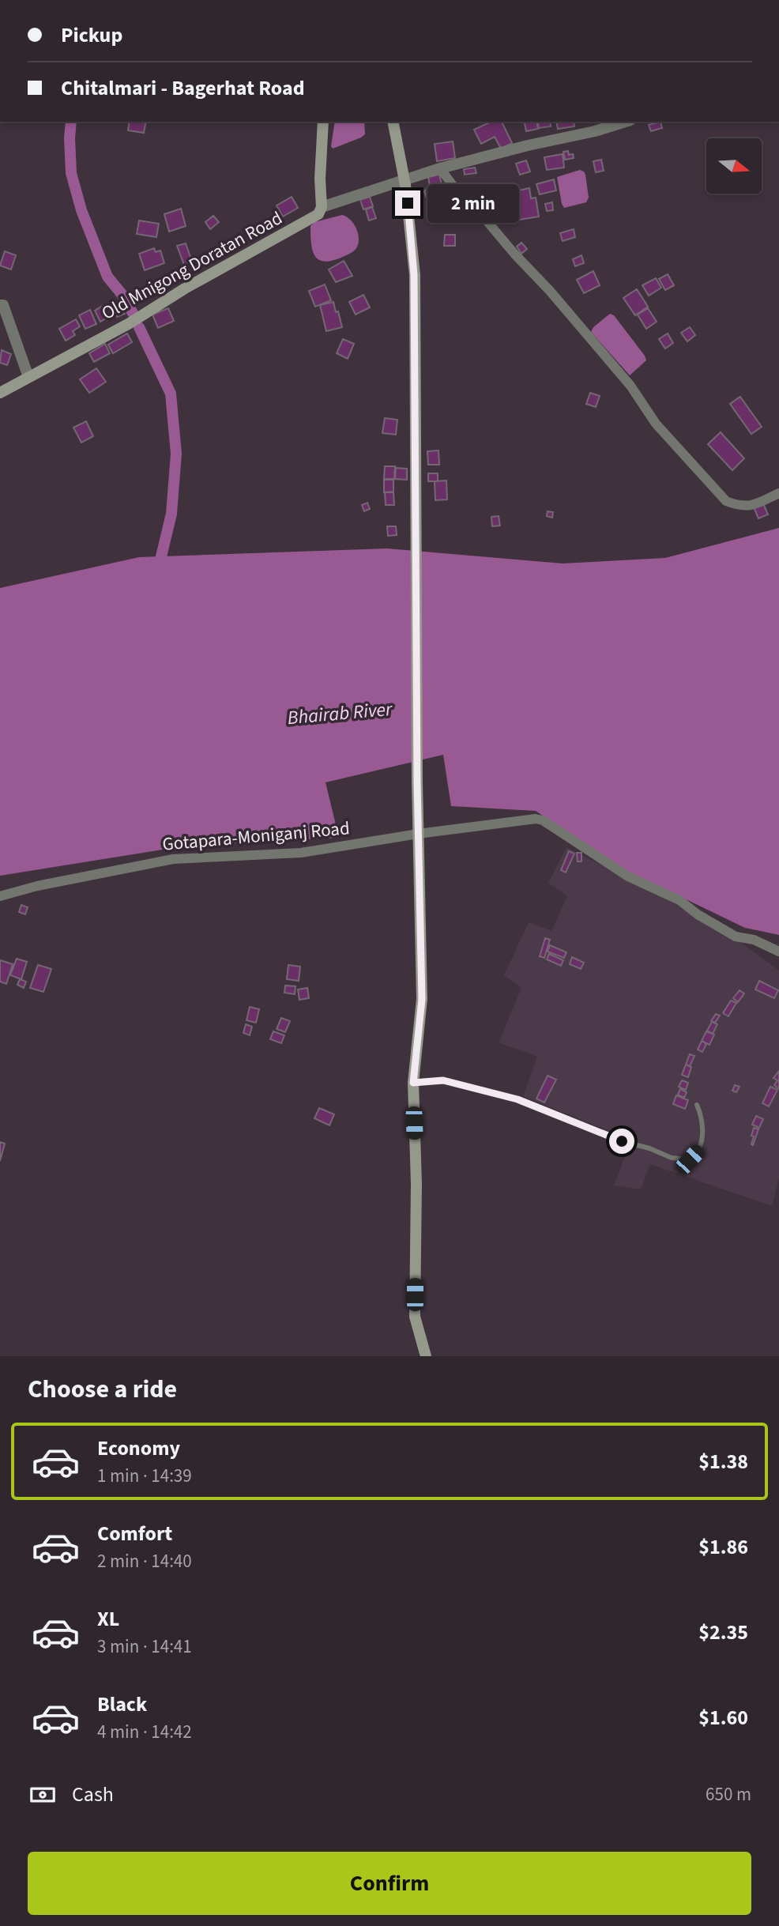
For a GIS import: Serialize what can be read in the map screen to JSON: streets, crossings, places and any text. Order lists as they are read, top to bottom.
{
  "streets": {
    "main road": ["Old Mnigong Doratan Road"],
    "street": ["Gotapara-Moniganj Road"]
  },
  "water": ["Bhairab River"],
  "north": "right",
  "page": {
    "banner": ["Pickup", "Chitalmari - Bagerhat Road"],
    "bubble": "2 min",
    "heading": "Choose a ride",
    "list": [
      {
        "name": "Economy",
        "note": "1 min · 14:39",
        "value": "$1.38"
      },
      {
        "name": "Comfort",
        "note": "2 min · 14:40",
        "value": "$1.86"
      },
      {
        "name": "XL",
        "note": "3 min · 14:41",
        "value": "$2.35"
      },
      {
        "name": "Black",
        "note": "4 min · 14:42",
        "value": "$1.60"
      }
    ],
    "pay": ["Cash", "650 m"],
    "buttons": "Confirm"
  }
}
